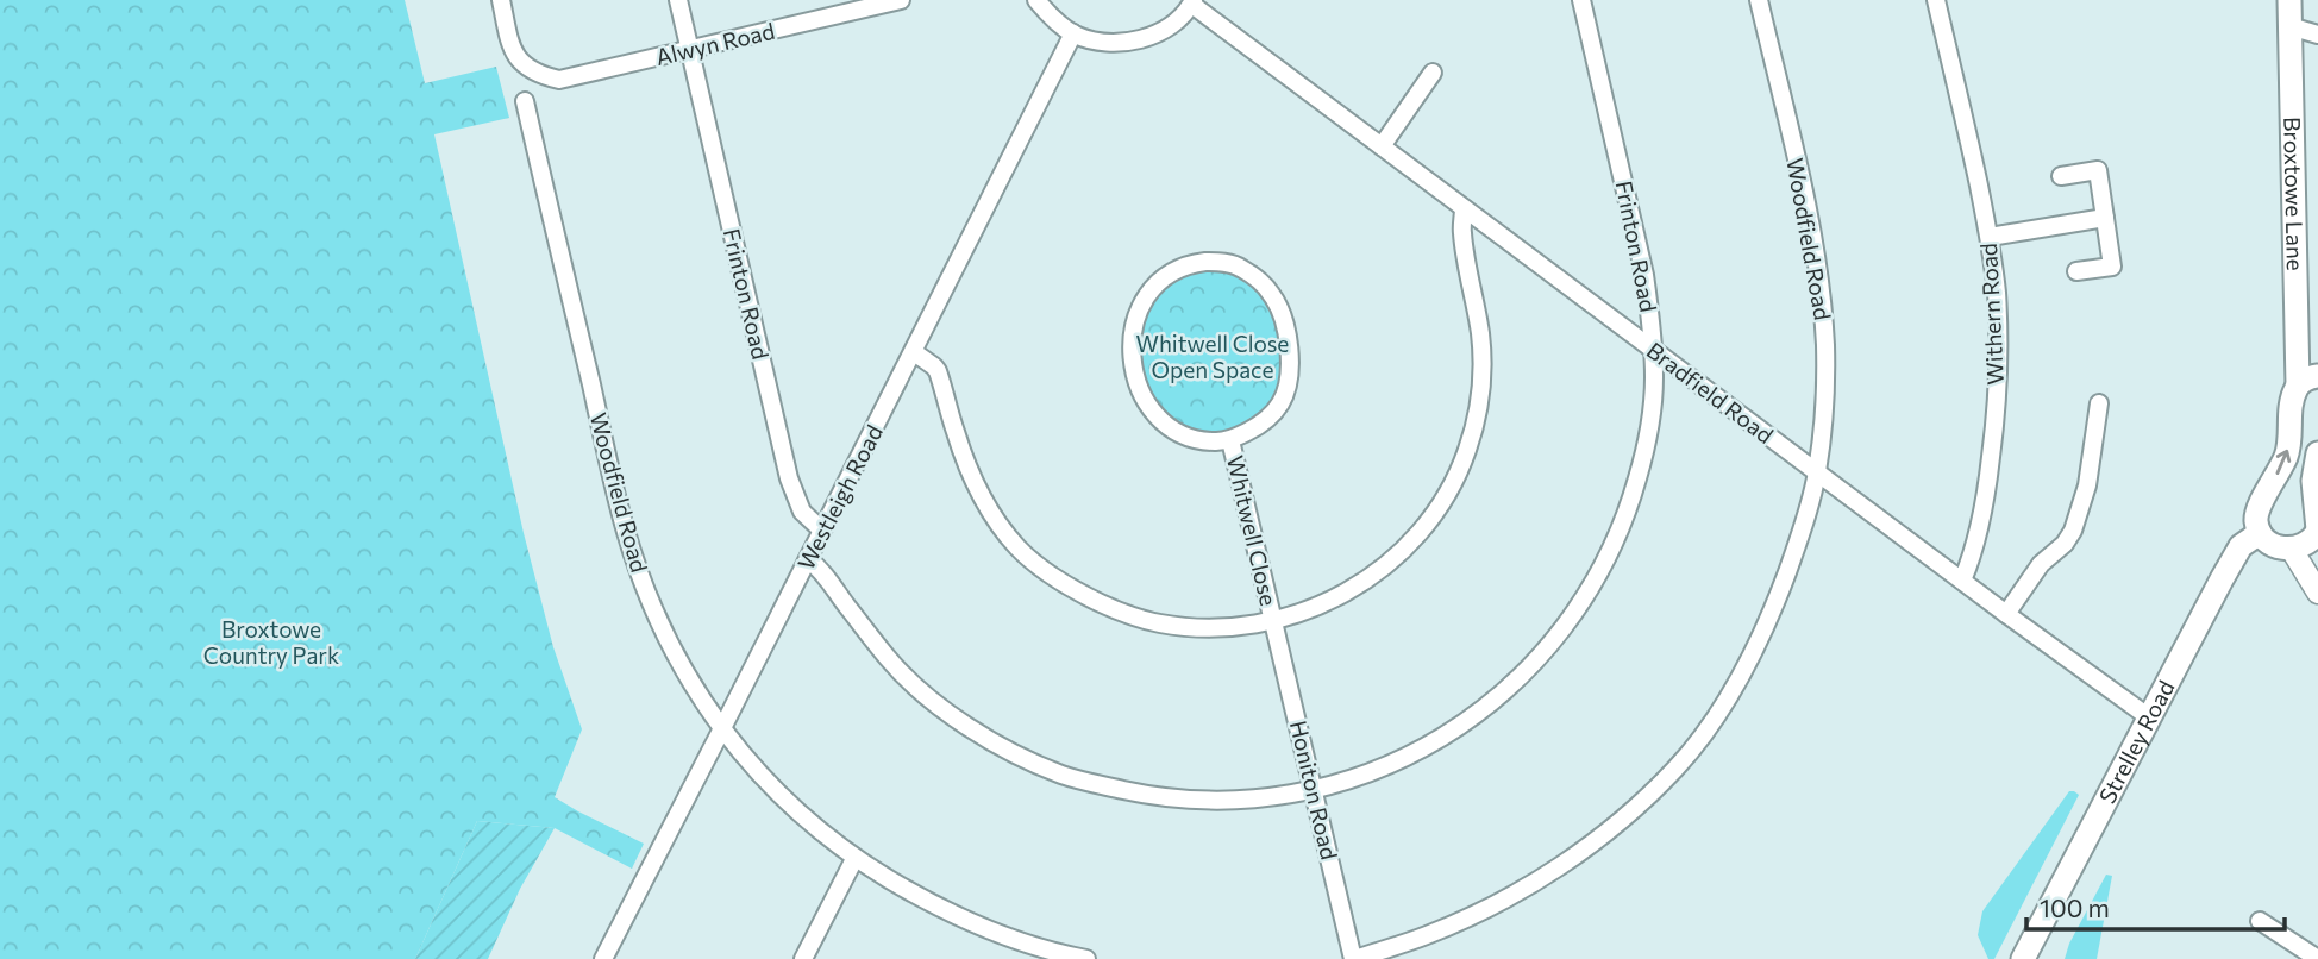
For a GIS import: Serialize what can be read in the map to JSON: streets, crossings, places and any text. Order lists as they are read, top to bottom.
{
  "streets": {
    "main road": ["Broxtowe Lane", "Strelley Road"],
    "street": [
      "Alwyn Road",
      "Woodfield Road",
      "Frinton Road",
      "Withern Road",
      "Bradfield Road",
      "Westleigh Road",
      "Whitwell Close",
      "Honiton Road"
    ]
  },
  "crossings": [
    ["Alwyn Road", "Frinton Road"],
    ["Broxtowe Lane", "Strelley Road"],
    ["Woodfield Road", "Bradfield Road"],
    ["Woodfield Road", "Westleigh Road"],
    ["Woodfield Road", "Honiton Road"],
    ["Frinton Road", "Bradfield Road"],
    ["Frinton Road", "Westleigh Road"],
    ["Frinton Road", "Honiton Road"],
    ["Withern Road", "Bradfield Road"],
    ["Bradfield Road", "Strelley Road"],
    ["Whitwell Close", "Honiton Road"]
  ],
  "parks": ["Whitwell Close Open Space", "Broxtowe Country Park"],
  "scale_bar": "100 m"
}
